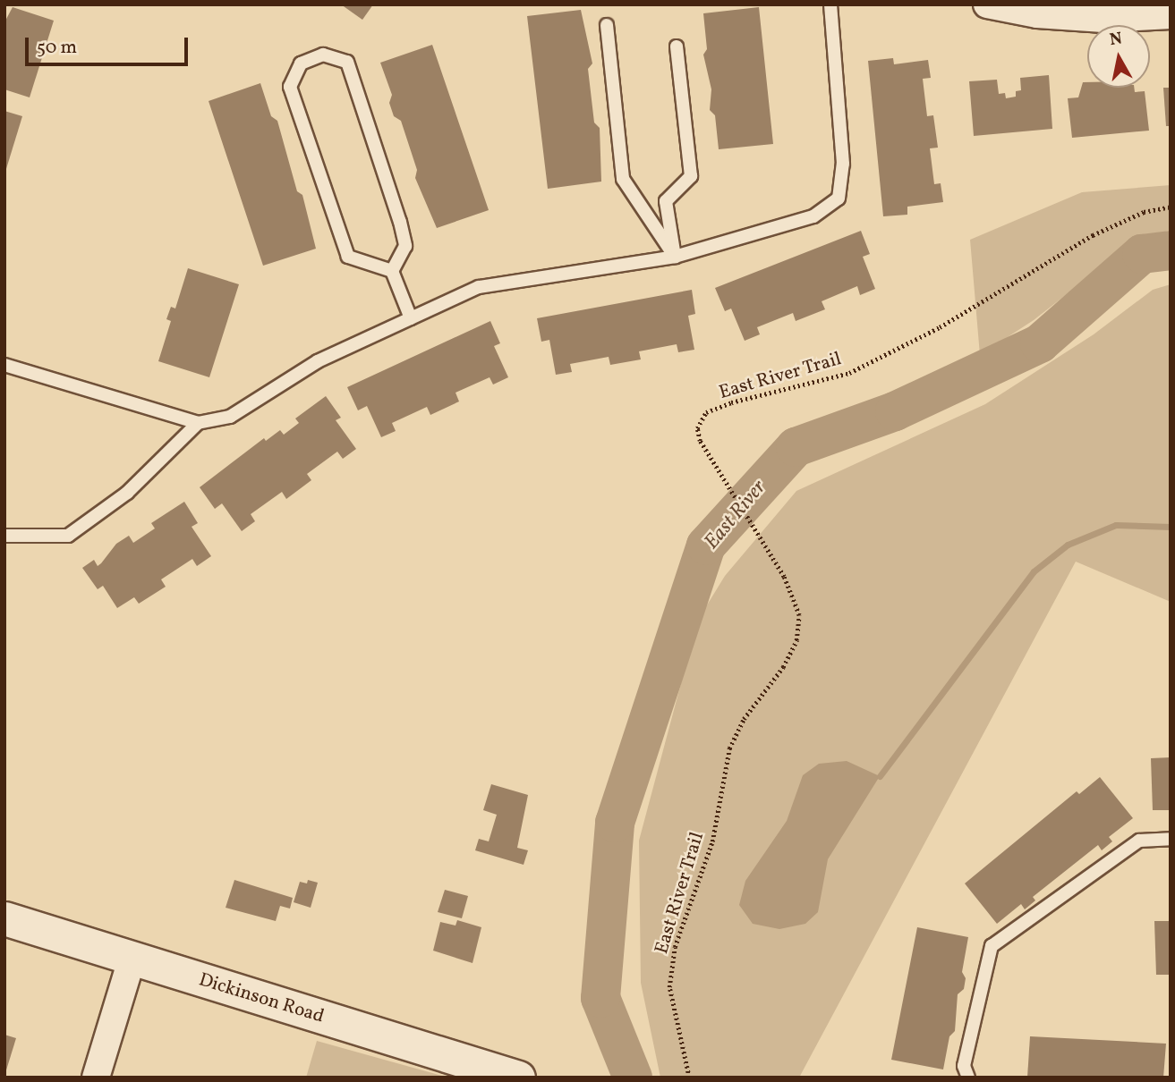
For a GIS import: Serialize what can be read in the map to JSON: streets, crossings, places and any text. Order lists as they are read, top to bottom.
{
  "streets": {
    "street": ["Dickinson Road"],
    "path": ["East River Trail"]
  },
  "water": ["East River"],
  "scale_bar": "50 m",
  "north": "top"
}
